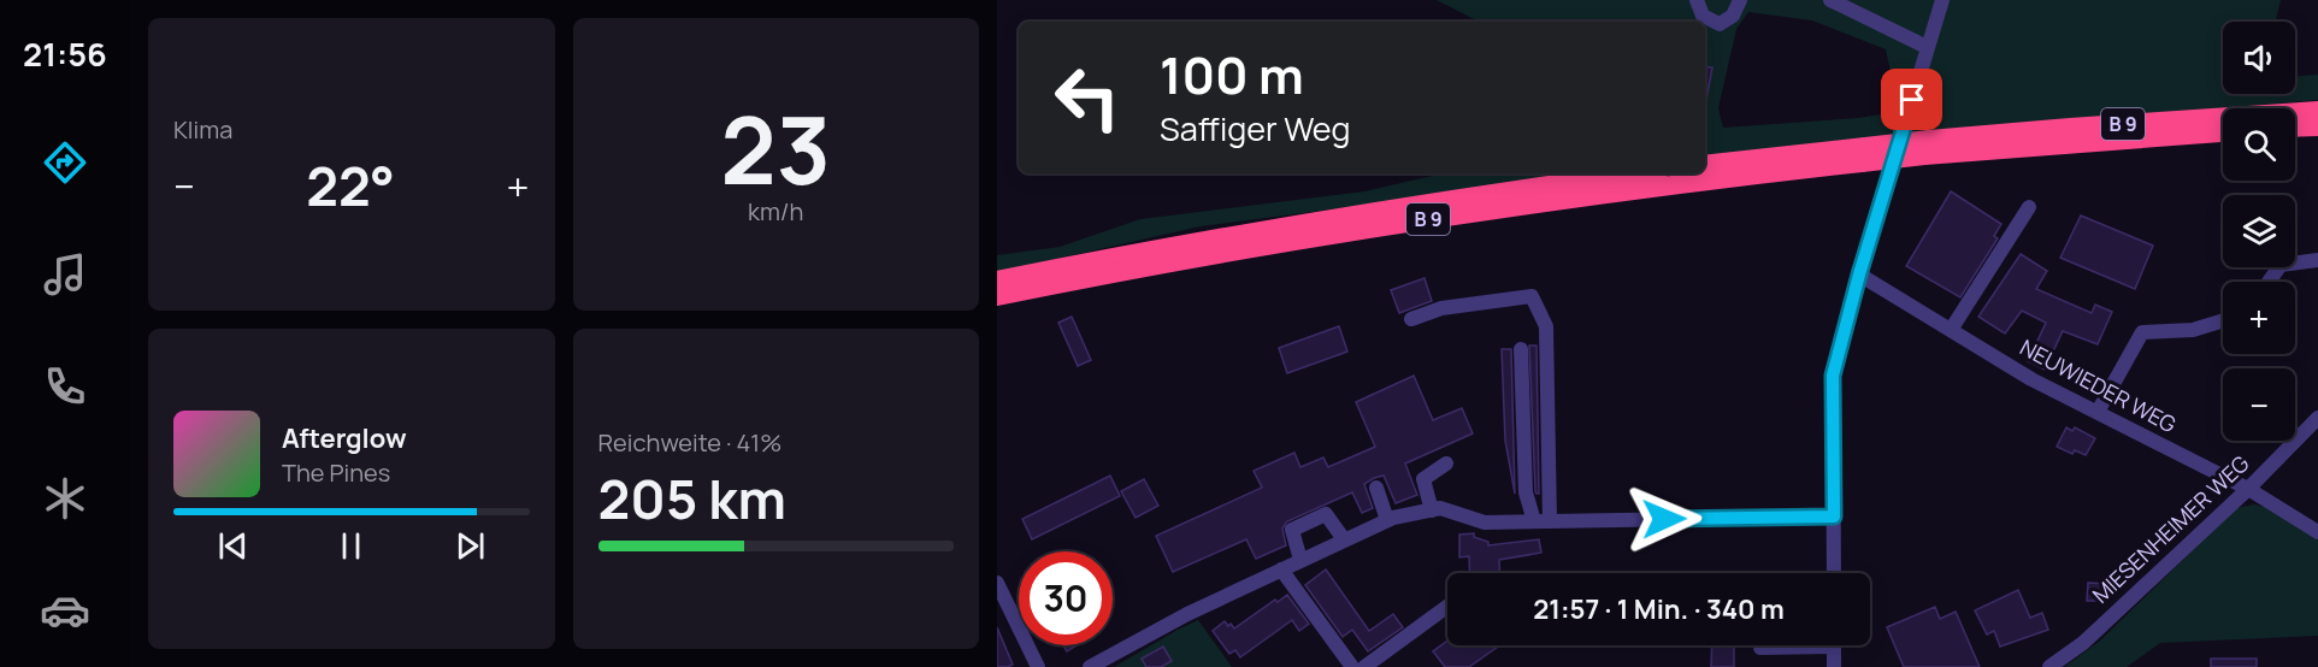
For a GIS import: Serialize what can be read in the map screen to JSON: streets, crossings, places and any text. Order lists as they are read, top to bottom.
{
  "streets": {
    "highway": ["B 9"],
    "street": ["NEUWIEDER WEG", "MIESENHEIMER WEG"]
  },
  "crossings": [
    ["NEUWIEDER WEG", "MIESENHEIMER WEG"]
  ],
  "page": {
    "tabs": "21:56",
    "tile": [
      "Klima",
      ["23", "km/h"],
      ["Reichweite · 41%", "205 km"]
    ],
    "map_buttons": ["+", "−"],
    "turn": ["100 m", "Saffiger Weg"],
    "heat": ["−", "22°", "+"],
    "song": ["Afterglow", "The Pines"],
    "limit": "30",
    "trip": "21:57 · 1 Min. · 340 m"
  }
}
